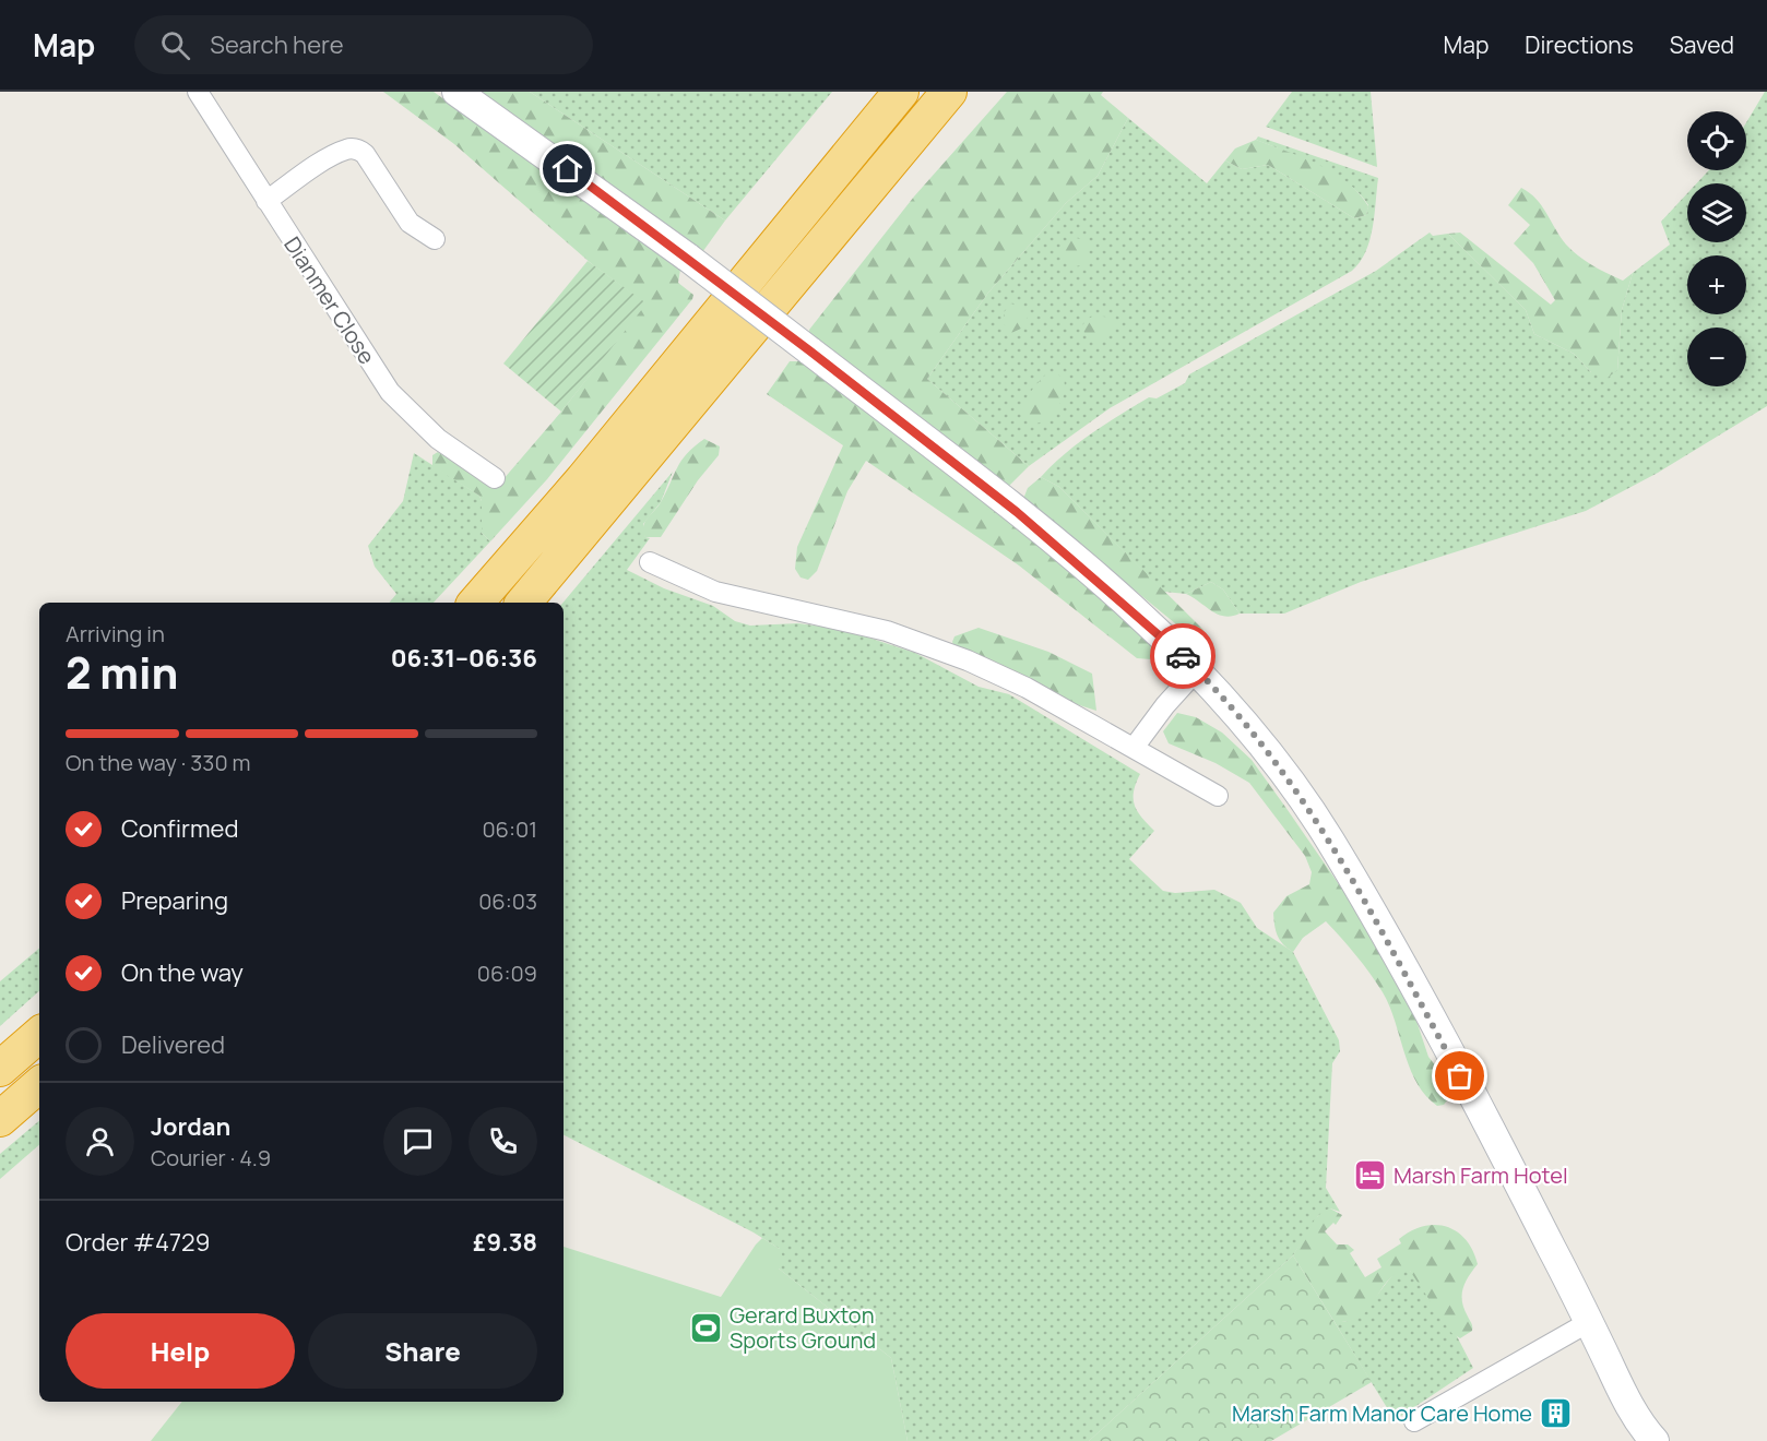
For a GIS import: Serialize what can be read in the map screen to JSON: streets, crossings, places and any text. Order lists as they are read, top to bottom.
{
  "streets": {
    "street": ["Dianmer Close"]
  },
  "places": {
    "hotel": ["Marsh Farm Hotel"],
    "sports": ["Gerard Buxton Sports Ground"],
    "building": ["Marsh Farm Manor Care Home"]
  },
  "page": {
    "header": "Map",
    "search": "Search here",
    "nav": ["Map", "Directions", "Saved"],
    "map_buttons": ["+", "−"],
    "heading": ["2 min", "Arriving in", "06:31–06:36"],
    "panel": [
      "Jordan",
      "Courier · 4.9",
      "Order #4729",
      "£9.38"
    ],
    "bar": "On the way · 330 m",
    "list": [
      ["Confirmed", "06:01"],
      ["Preparing", "06:03"],
      ["On the way", "06:09"],
      "Delivered"
    ],
    "buttons": ["Help", "Share"]
  }
}
